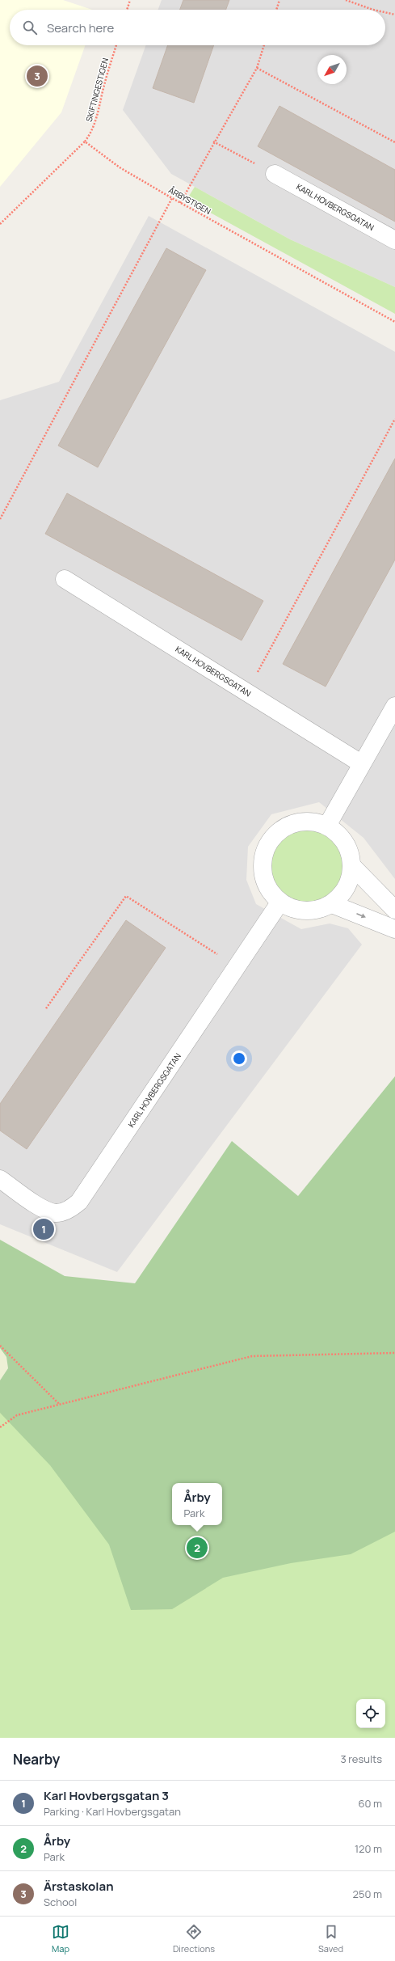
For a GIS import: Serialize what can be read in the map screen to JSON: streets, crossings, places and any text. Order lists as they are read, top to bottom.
{
  "streets": {
    "street": ["KARL HOVBERGSGATAN"],
    "path": ["SKIFTINGESTIGEN", "ÅRBYSTIGEN"]
  },
  "crossings": [
    ["SKIFTINGESTIGEN", "ÅRBYSTIGEN"]
  ],
  "north": "bottom left",
  "page": {
    "search": "Search here",
    "pins": ["3", "1", "2"],
    "popup": ["Årby", "Park"],
    "heading": ["Nearby", "3 results"],
    "list": [
      {
        "mark": "1",
        "name": "Karl Hovbergsgatan 3",
        "note": "Parking · Karl Hovbergsgatan",
        "value": "60 m"
      },
      {
        "mark": "2",
        "name": "Årby",
        "note": "Park",
        "value": "120 m"
      },
      {
        "mark": "3",
        "name": "Ärstaskolan",
        "note": "School",
        "value": "250 m"
      }
    ],
    "nav": ["Map", "Directions", "Saved"]
  }
}
